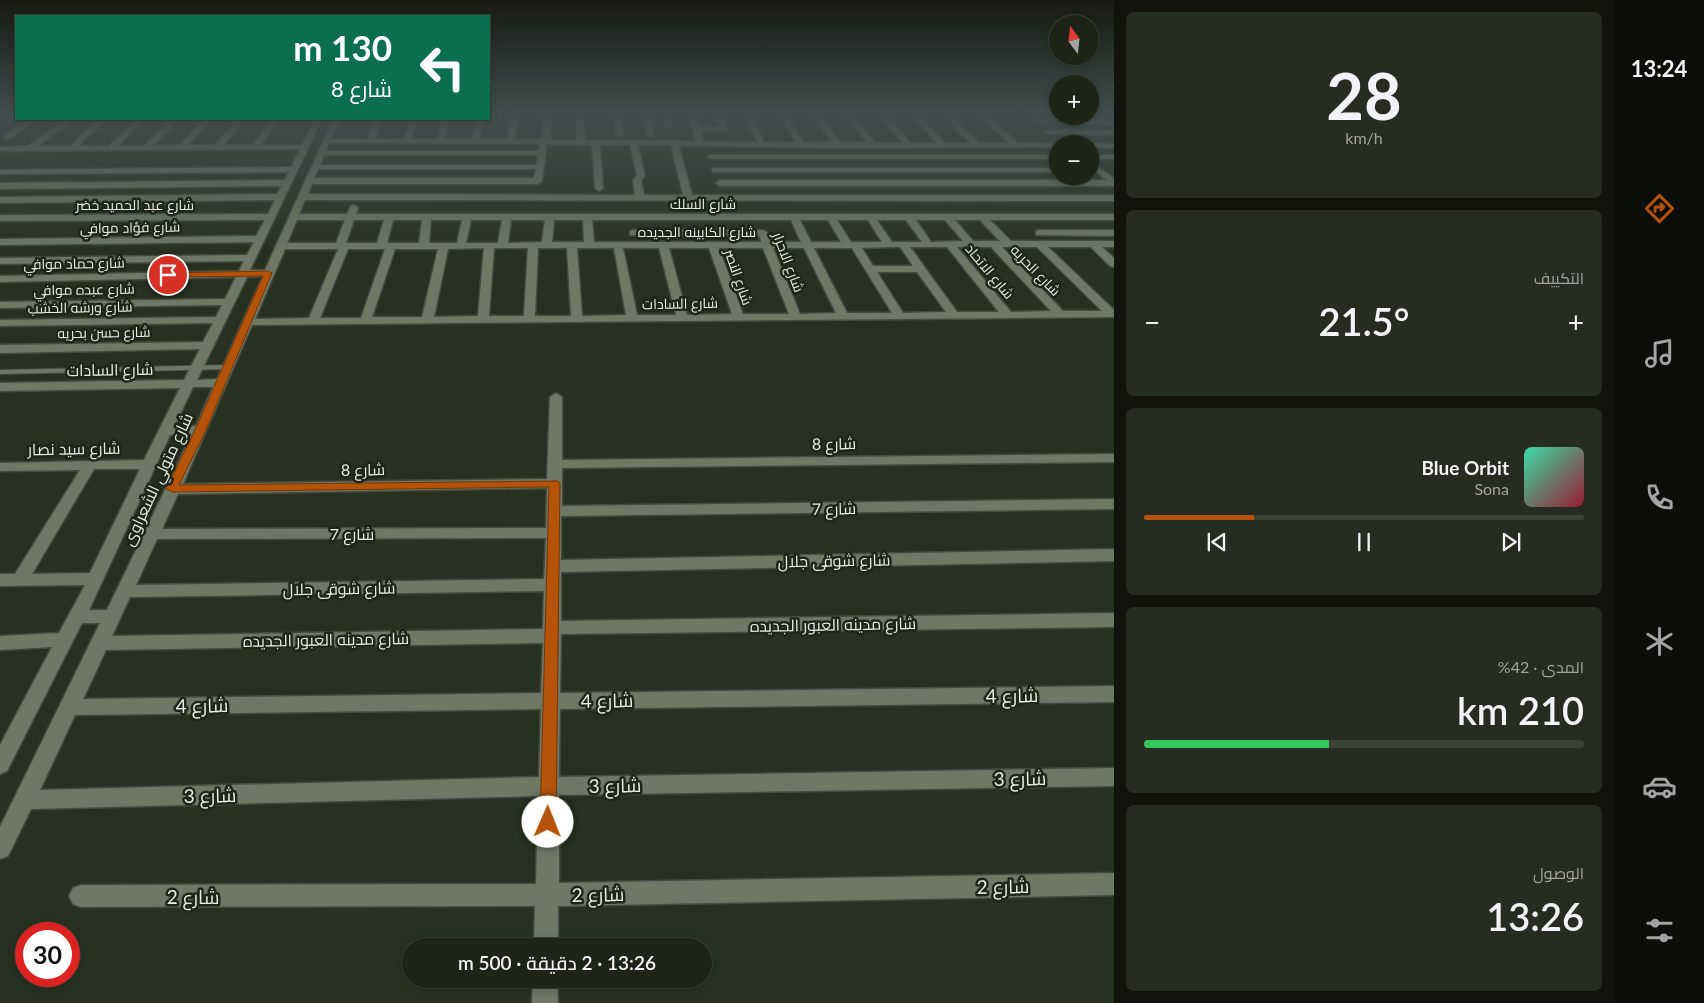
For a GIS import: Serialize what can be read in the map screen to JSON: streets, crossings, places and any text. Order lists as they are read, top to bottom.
{
  "streets": {
    "street": [
      "شارع السلك",
      "شارع عبد الحميد خضر",
      "شارع فؤاد موافي",
      "شارع الكابينه الجديده",
      "شارع الاحرار",
      "شارع حماد موافي",
      "شارع الحريه",
      "شارع الاتحاد",
      "شارع النصر",
      "شارع عبده موافي",
      "شارع السادات",
      "شارع ورشه الخشب",
      "شارع حسن بحريه",
      "شارع 8",
      "شارع سيد نصار",
      "شارع متولي الشعراوى",
      "شارع 7",
      "شارع شوقى جلال",
      "شارع مدينه العبور الجديده",
      "شارع 4",
      "شارع 3",
      "شارع 2"
    ]
  },
  "crossings": [
    ["شارع السلك", "شارع الاحرار"],
    ["شارع السلك", "شارع متولي الشعراوى"],
    ["شارع عبد الحميد خضر", "شارع متولي الشعراوى"],
    ["شارع فؤاد موافي", "شارع متولي الشعراوى"],
    ["شارع الكابينه الجديده", "شارع الاحرار"],
    ["شارع الكابينه الجديده", "شارع الحريه"],
    ["شارع الكابينه الجديده", "شارع الاتحاد"],
    ["شارع الكابينه الجديده", "شارع النصر"],
    ["شارع الكابينه الجديده", "شارع متولي الشعراوى"],
    ["شارع الاحرار", "شارع السادات"],
    ["شارع حماد موافي", "شارع متولي الشعراوى"],
    ["شارع الحريه", "شارع السادات"],
    ["شارع الاتحاد", "شارع السادات"],
    ["شارع النصر", "شارع السادات"],
    ["شارع عبده موافي", "شارع متولي الشعراوى"],
    ["شارع السادات", "شارع متولي الشعراوى"],
    ["شارع ورشه الخشب", "شارع متولي الشعراوى"],
    ["شارع حسن بحريه", "شارع متولي الشعراوى"],
    ["شارع 8", "شارع متولي الشعراوى"],
    ["شارع سيد نصار", "شارع متولي الشعراوى"],
    ["شارع متولي الشعراوى", "شارع 7"],
    ["شارع متولي الشعراوى", "شارع شوقى جلال"],
    ["شارع متولي الشعراوى", "شارع مدينه العبور الجديده"],
    ["شارع متولي الشعراوى", "شارع 4"],
    ["شارع متولي الشعراوى", "شارع 3"]
  ],
  "north": "top",
  "page": {
    "tabs": "13:24",
    "tile": [
      ["28", "km/h"],
      "التكييف",
      ["المدى · 42%", "210 km"],
      ["الوصول", "13:26"]
    ],
    "map_buttons": ["+", "−"],
    "turn": ["130 m", "شارع 8"],
    "heat": ["−", "21.5°", "+"],
    "song": ["Blue Orbit", "Sona"],
    "limit": "30",
    "trip": "13:26 · 2 دقيقة · 500 m"
  }
}
